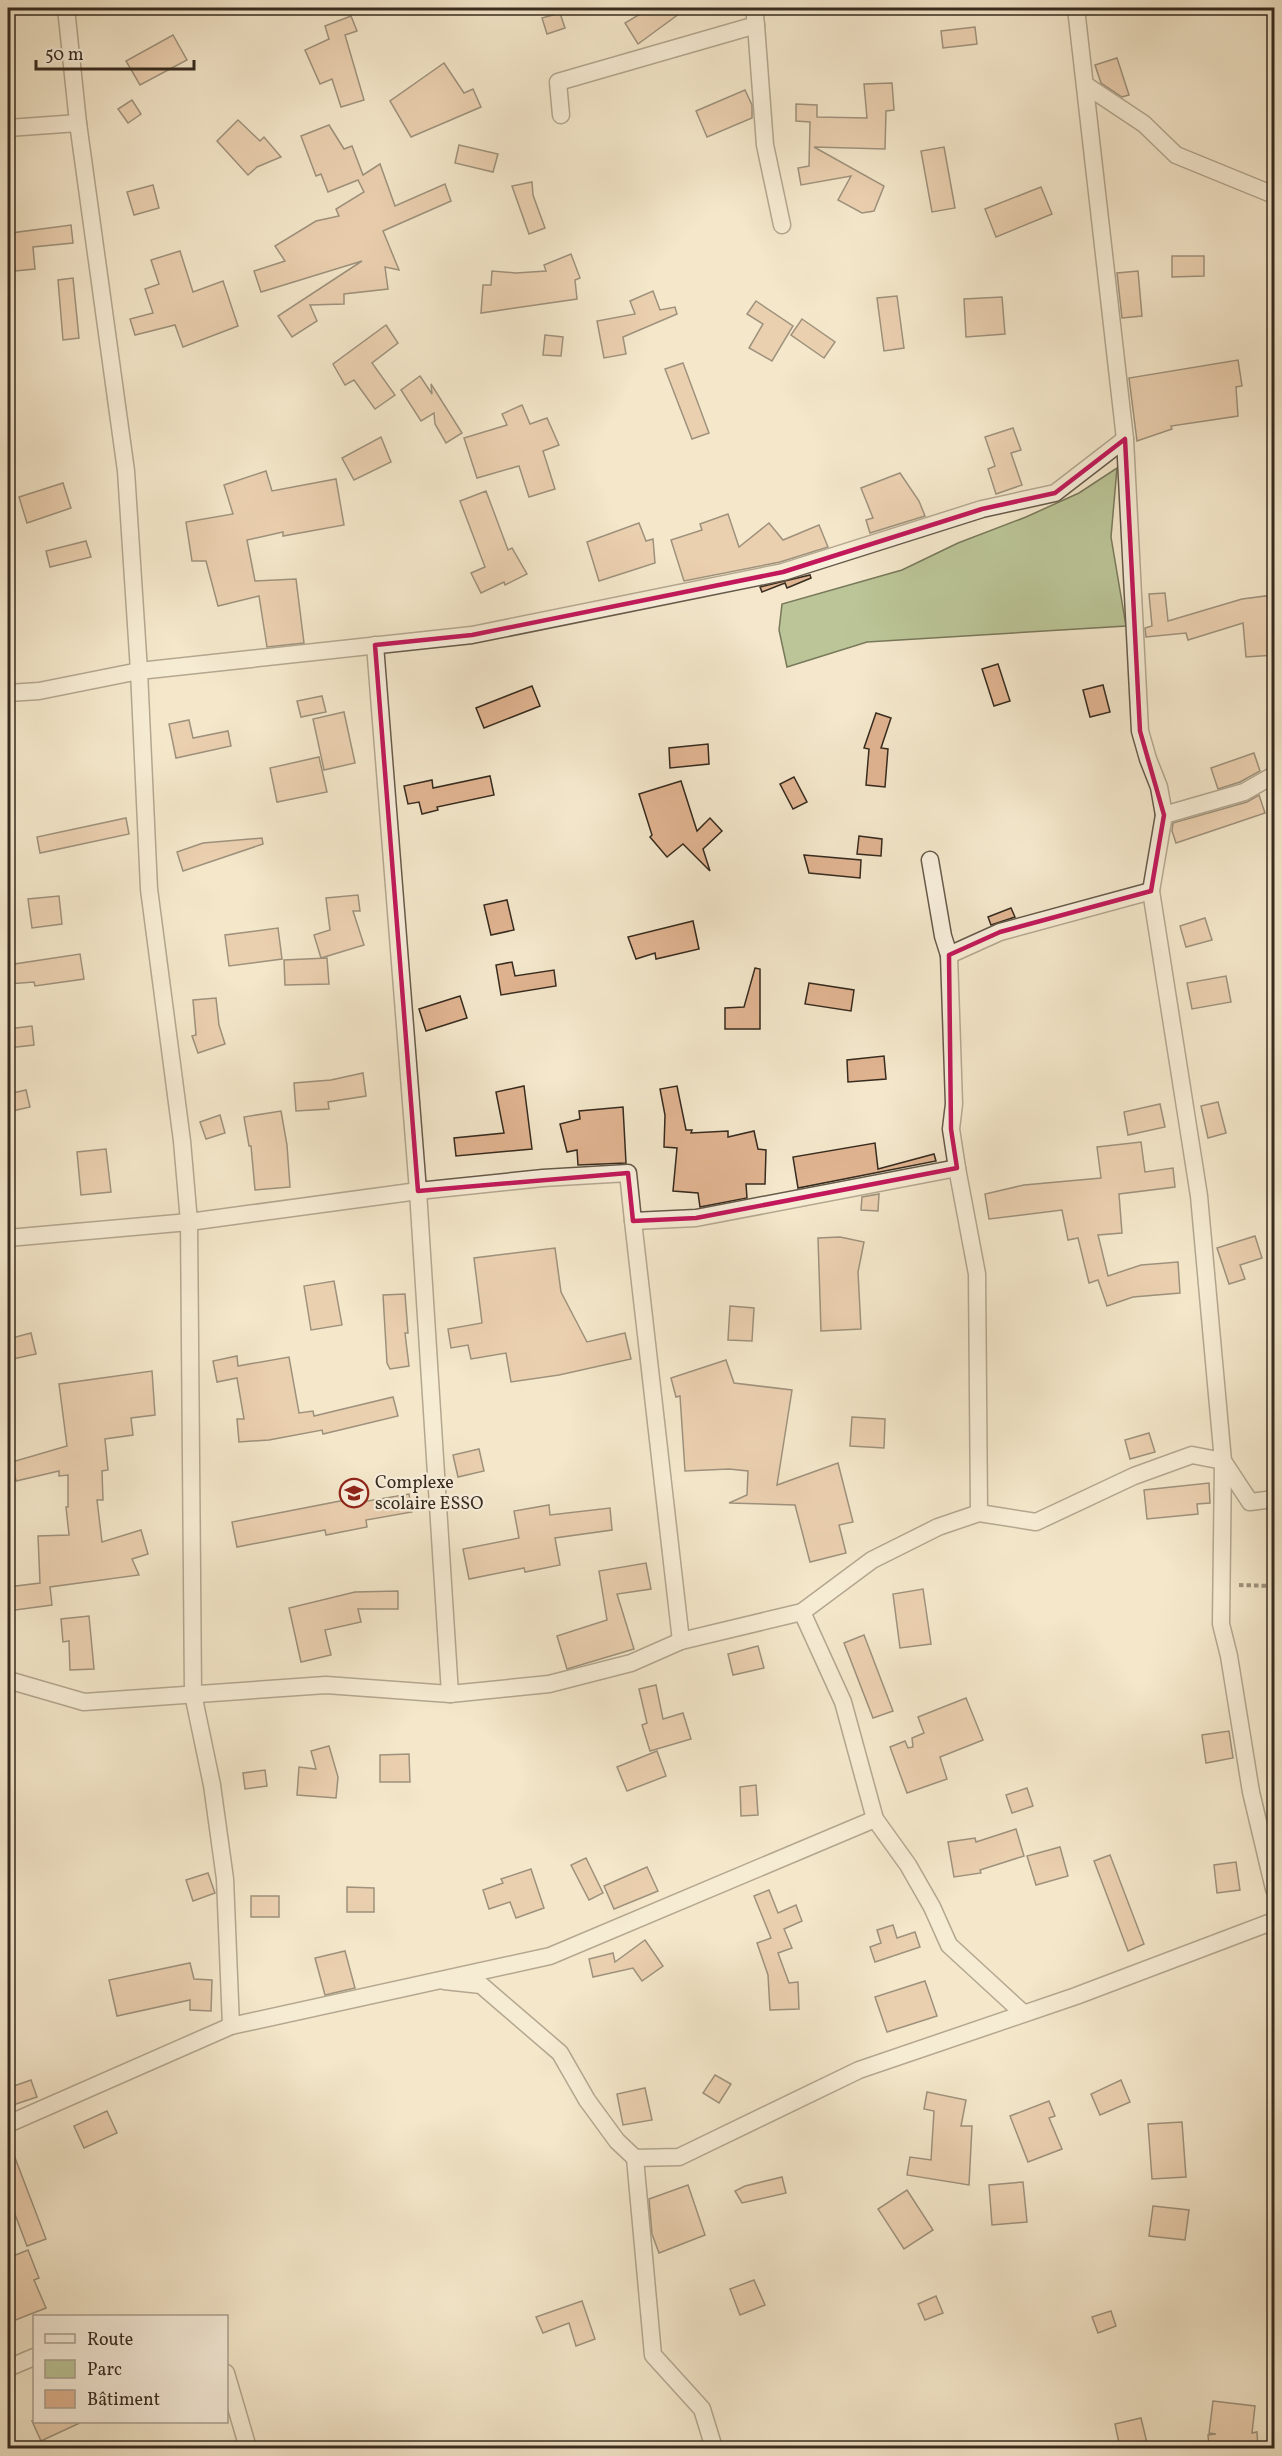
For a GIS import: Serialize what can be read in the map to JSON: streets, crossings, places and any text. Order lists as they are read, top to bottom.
{
  "places": {
    "school or university": ["Complexe scolaire ESSO"]
  },
  "legend": ["Route", "Parc", "Bâtiment"],
  "scale_bar": "50 m"
}
